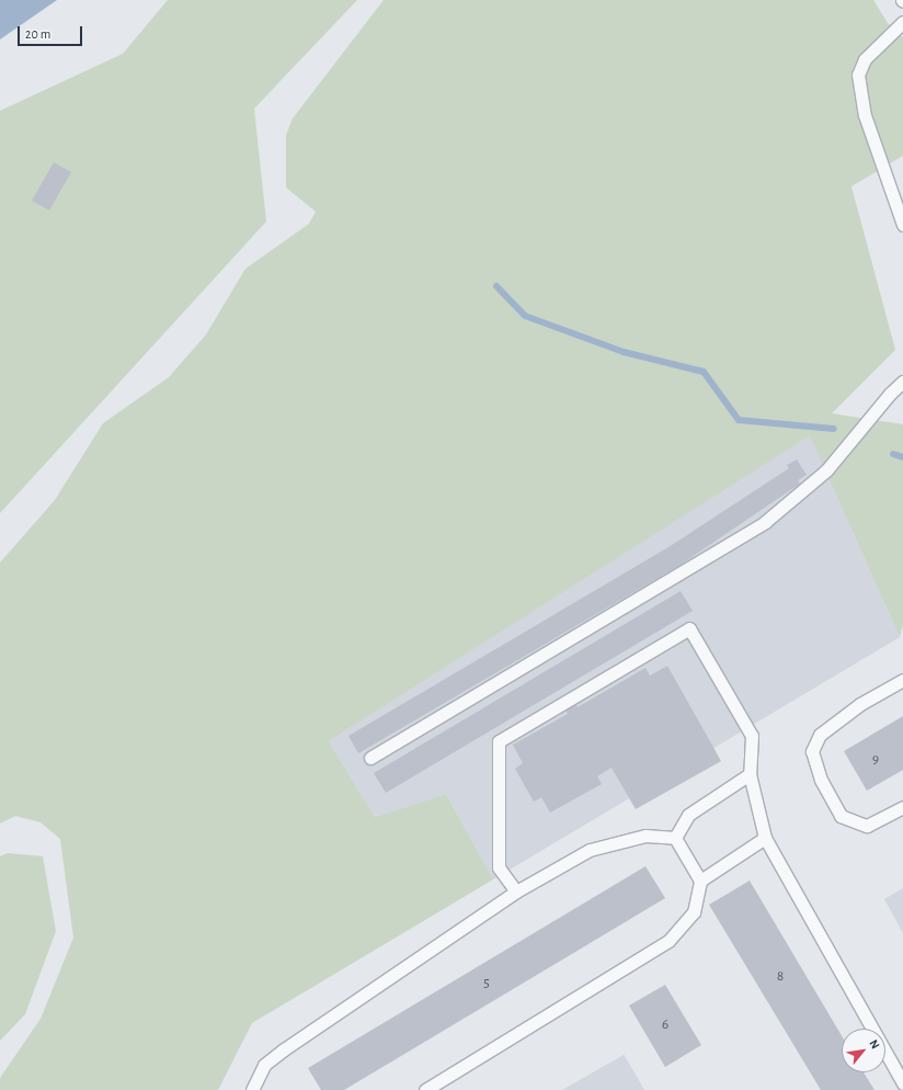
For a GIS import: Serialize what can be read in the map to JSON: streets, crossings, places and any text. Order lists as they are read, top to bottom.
{
  "house_numbers": [
    "9",
    "8",
    "5",
    "6"
  ],
  "scale_bar": "20 m",
  "north": "top right"
}
